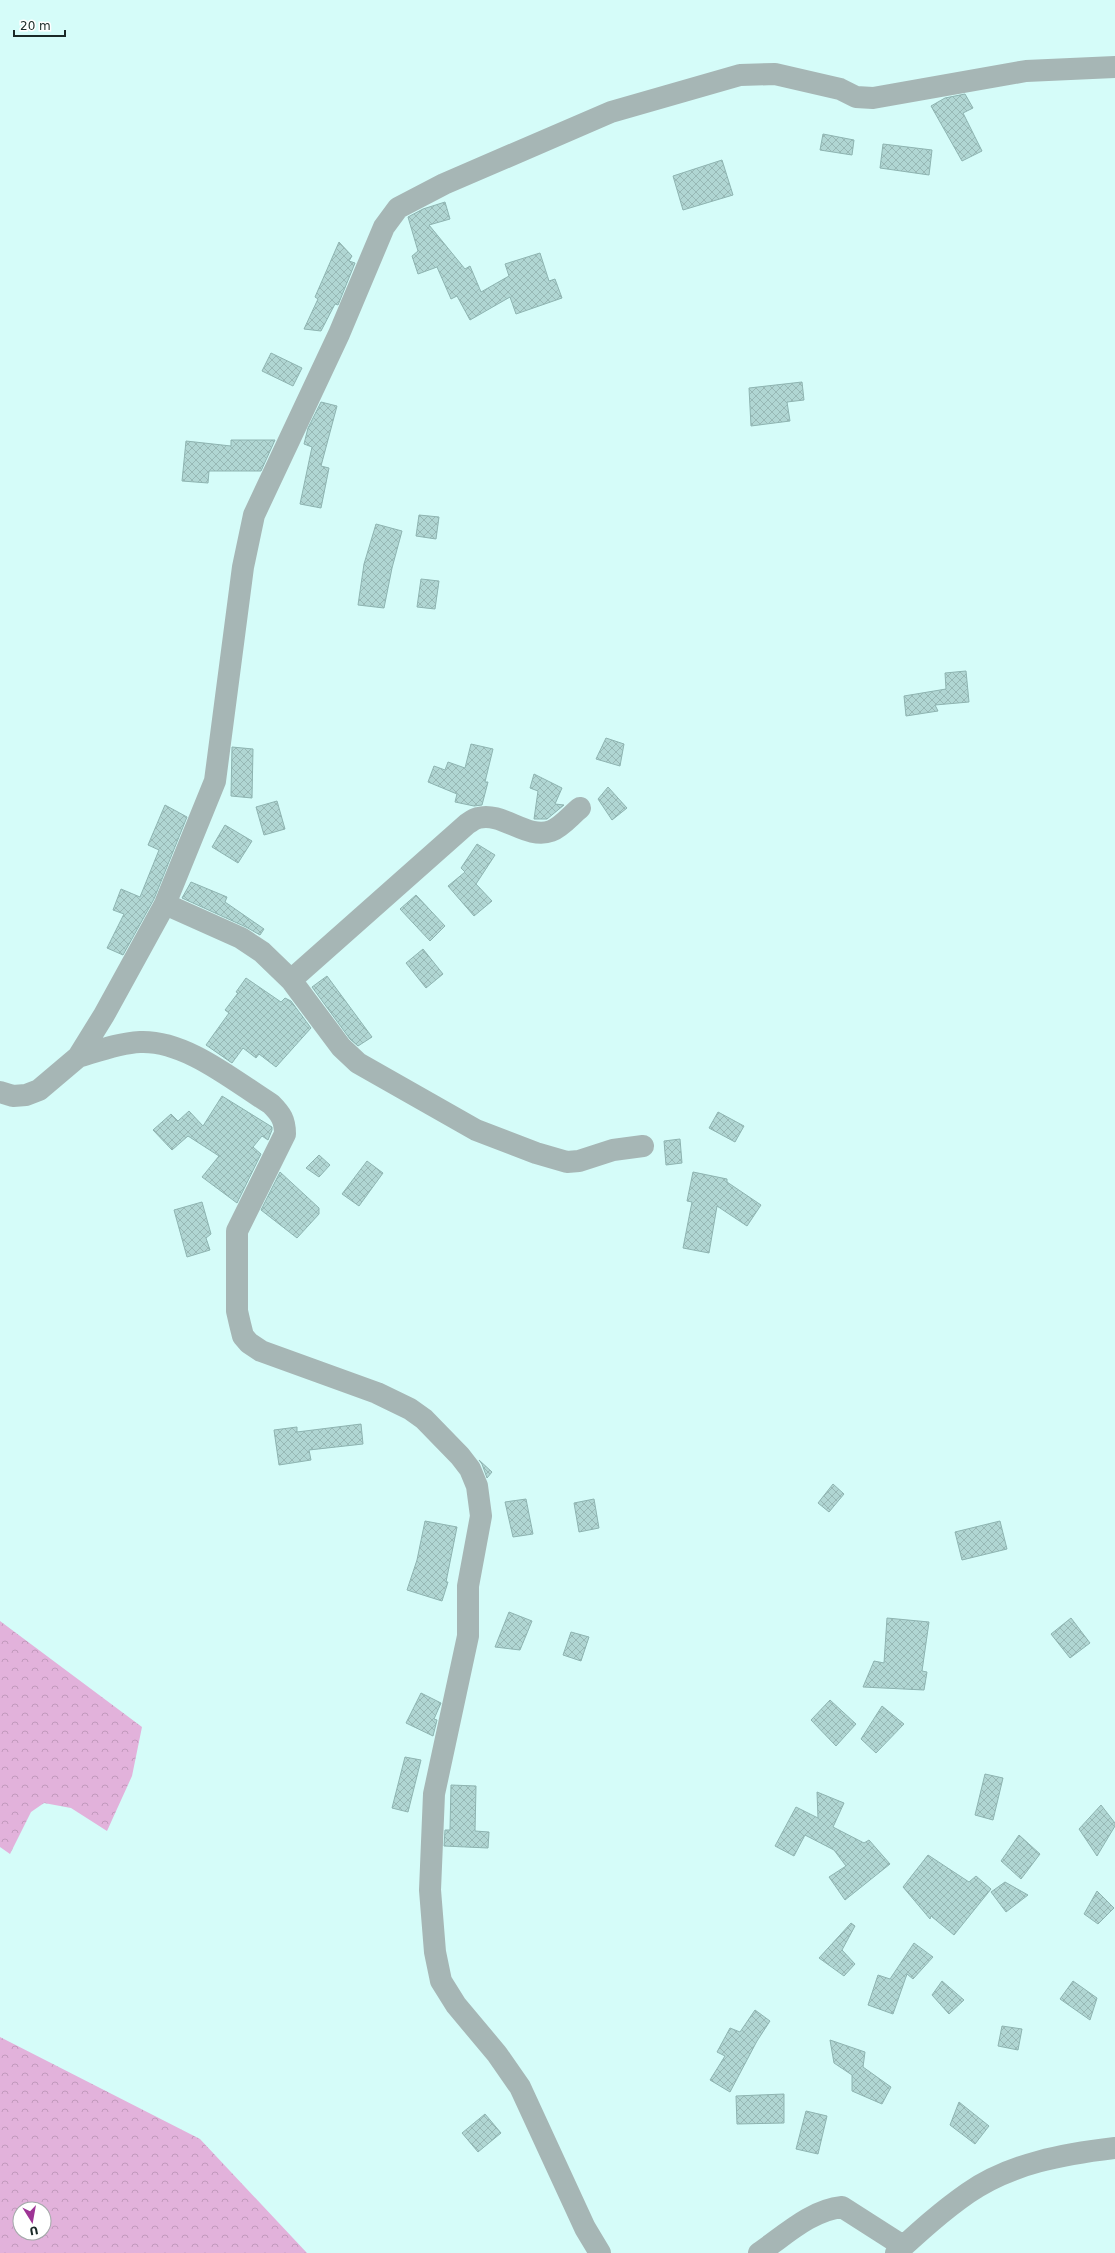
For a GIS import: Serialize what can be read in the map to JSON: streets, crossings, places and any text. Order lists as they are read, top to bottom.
{
  "scale_bar": "20 m",
  "north": "bottom"
}
